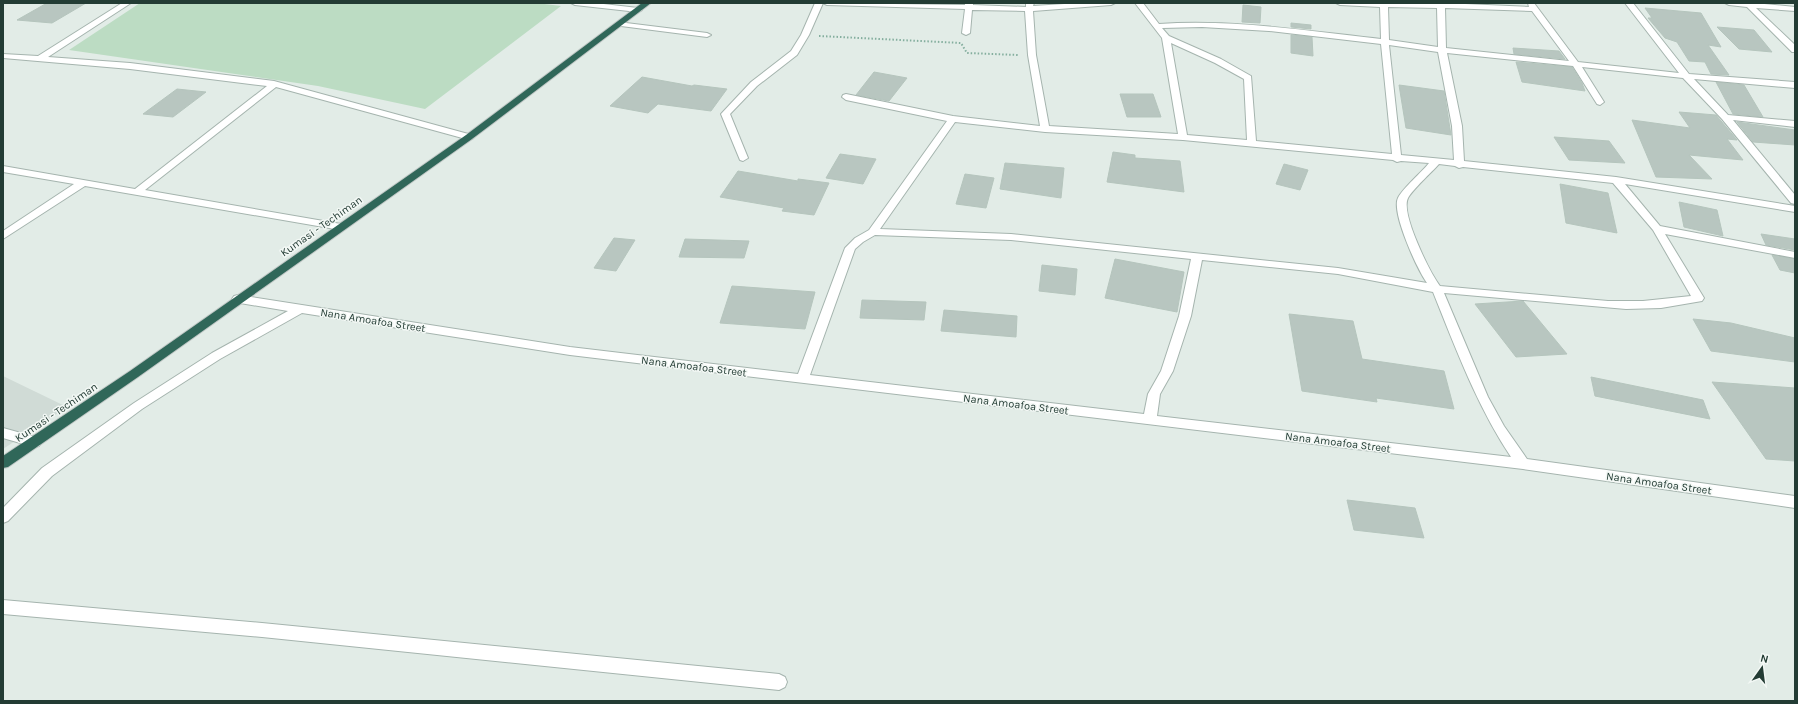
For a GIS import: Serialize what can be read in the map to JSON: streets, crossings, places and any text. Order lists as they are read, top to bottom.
{
  "streets": {
    "highway": ["Kumasi - Techiman"],
    "street": ["Nana Amoafoa Street"]
  },
  "crossings": [
    ["Kumasi - Techiman", "Nana Amoafoa Street"]
  ],
  "north": "top"
}
